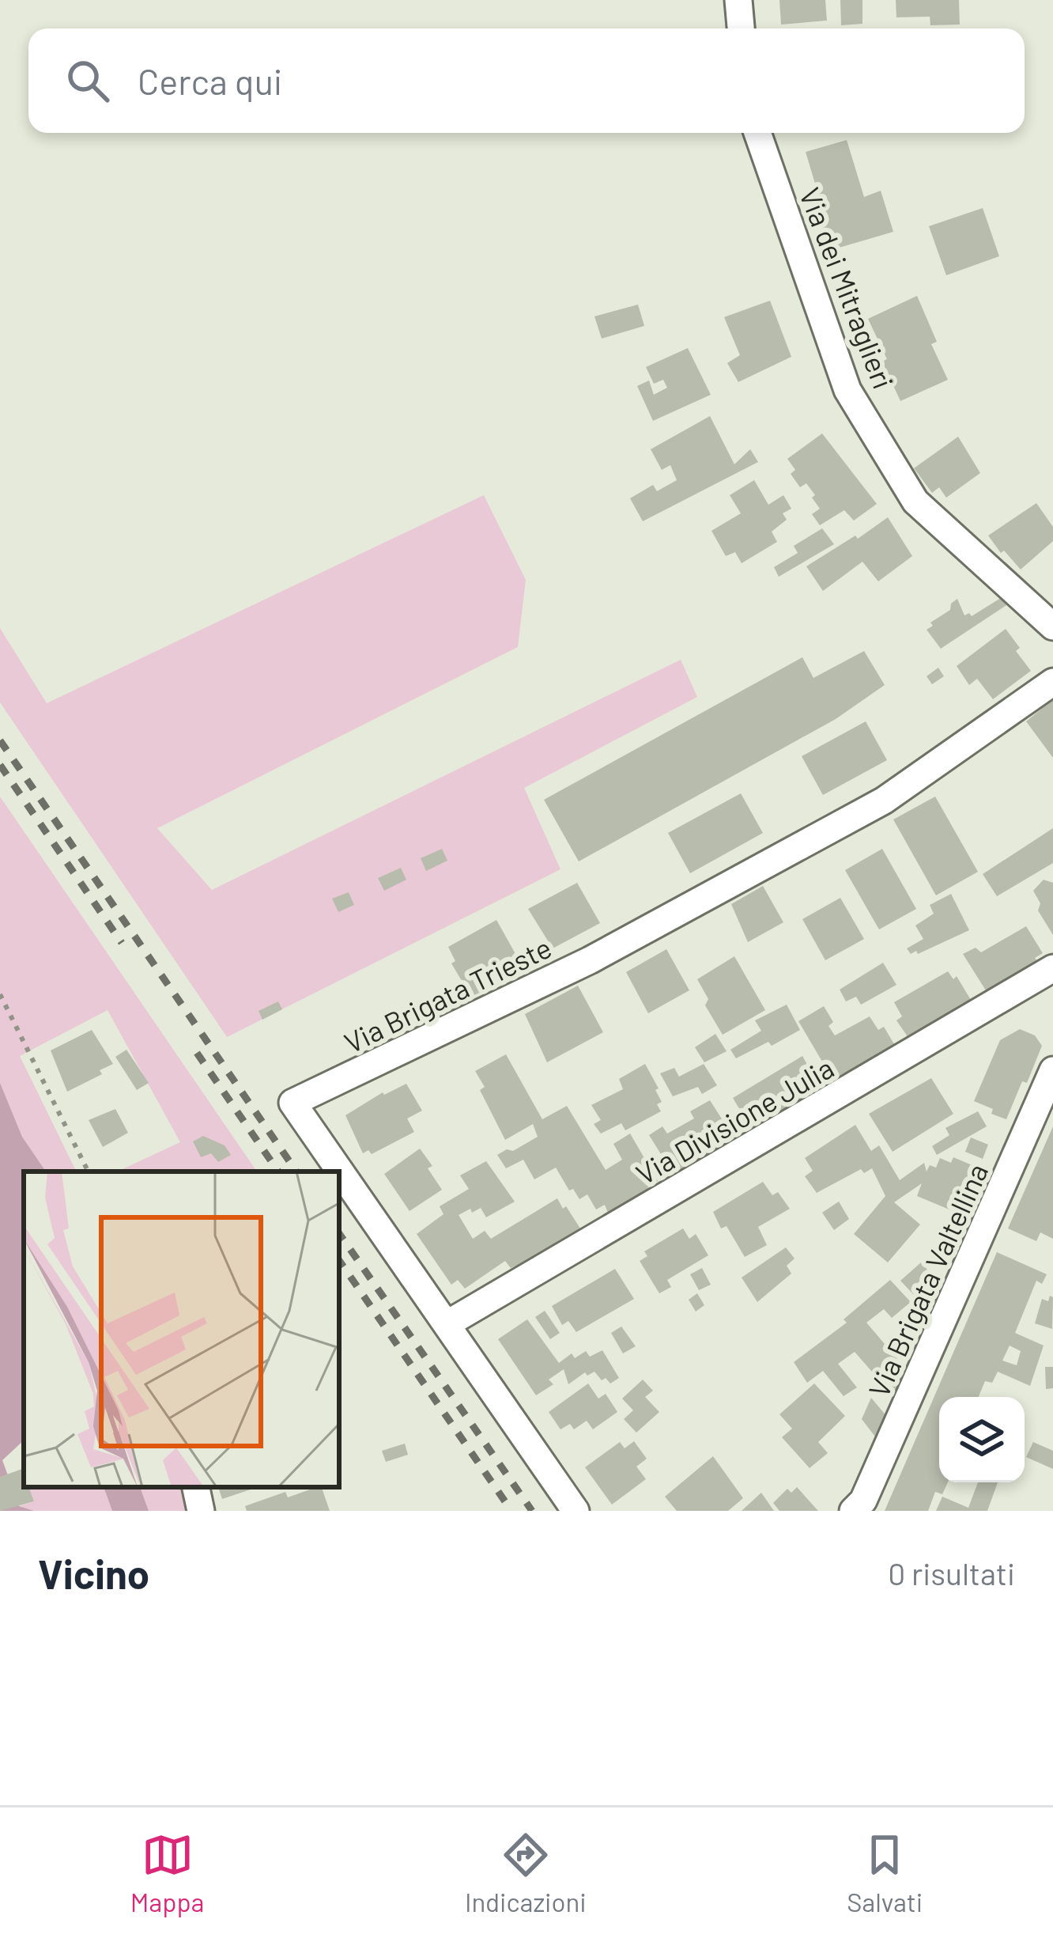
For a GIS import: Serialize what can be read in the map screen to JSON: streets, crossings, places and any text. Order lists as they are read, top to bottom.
{
  "streets": {
    "street": [
      "Via dei Mitraglieri",
      "Via Brigata Trieste",
      "Via Divisione Julia",
      "Via Brigata Valtellina"
    ]
  },
  "crossings": [
    ["Via Brigata Trieste", "Via Divisione Julia"]
  ],
  "page": {
    "search": "Cerca qui",
    "heading": ["Vicino", "0 risultati"],
    "nav": ["Mappa", "Indicazioni", "Salvati"]
  }
}
